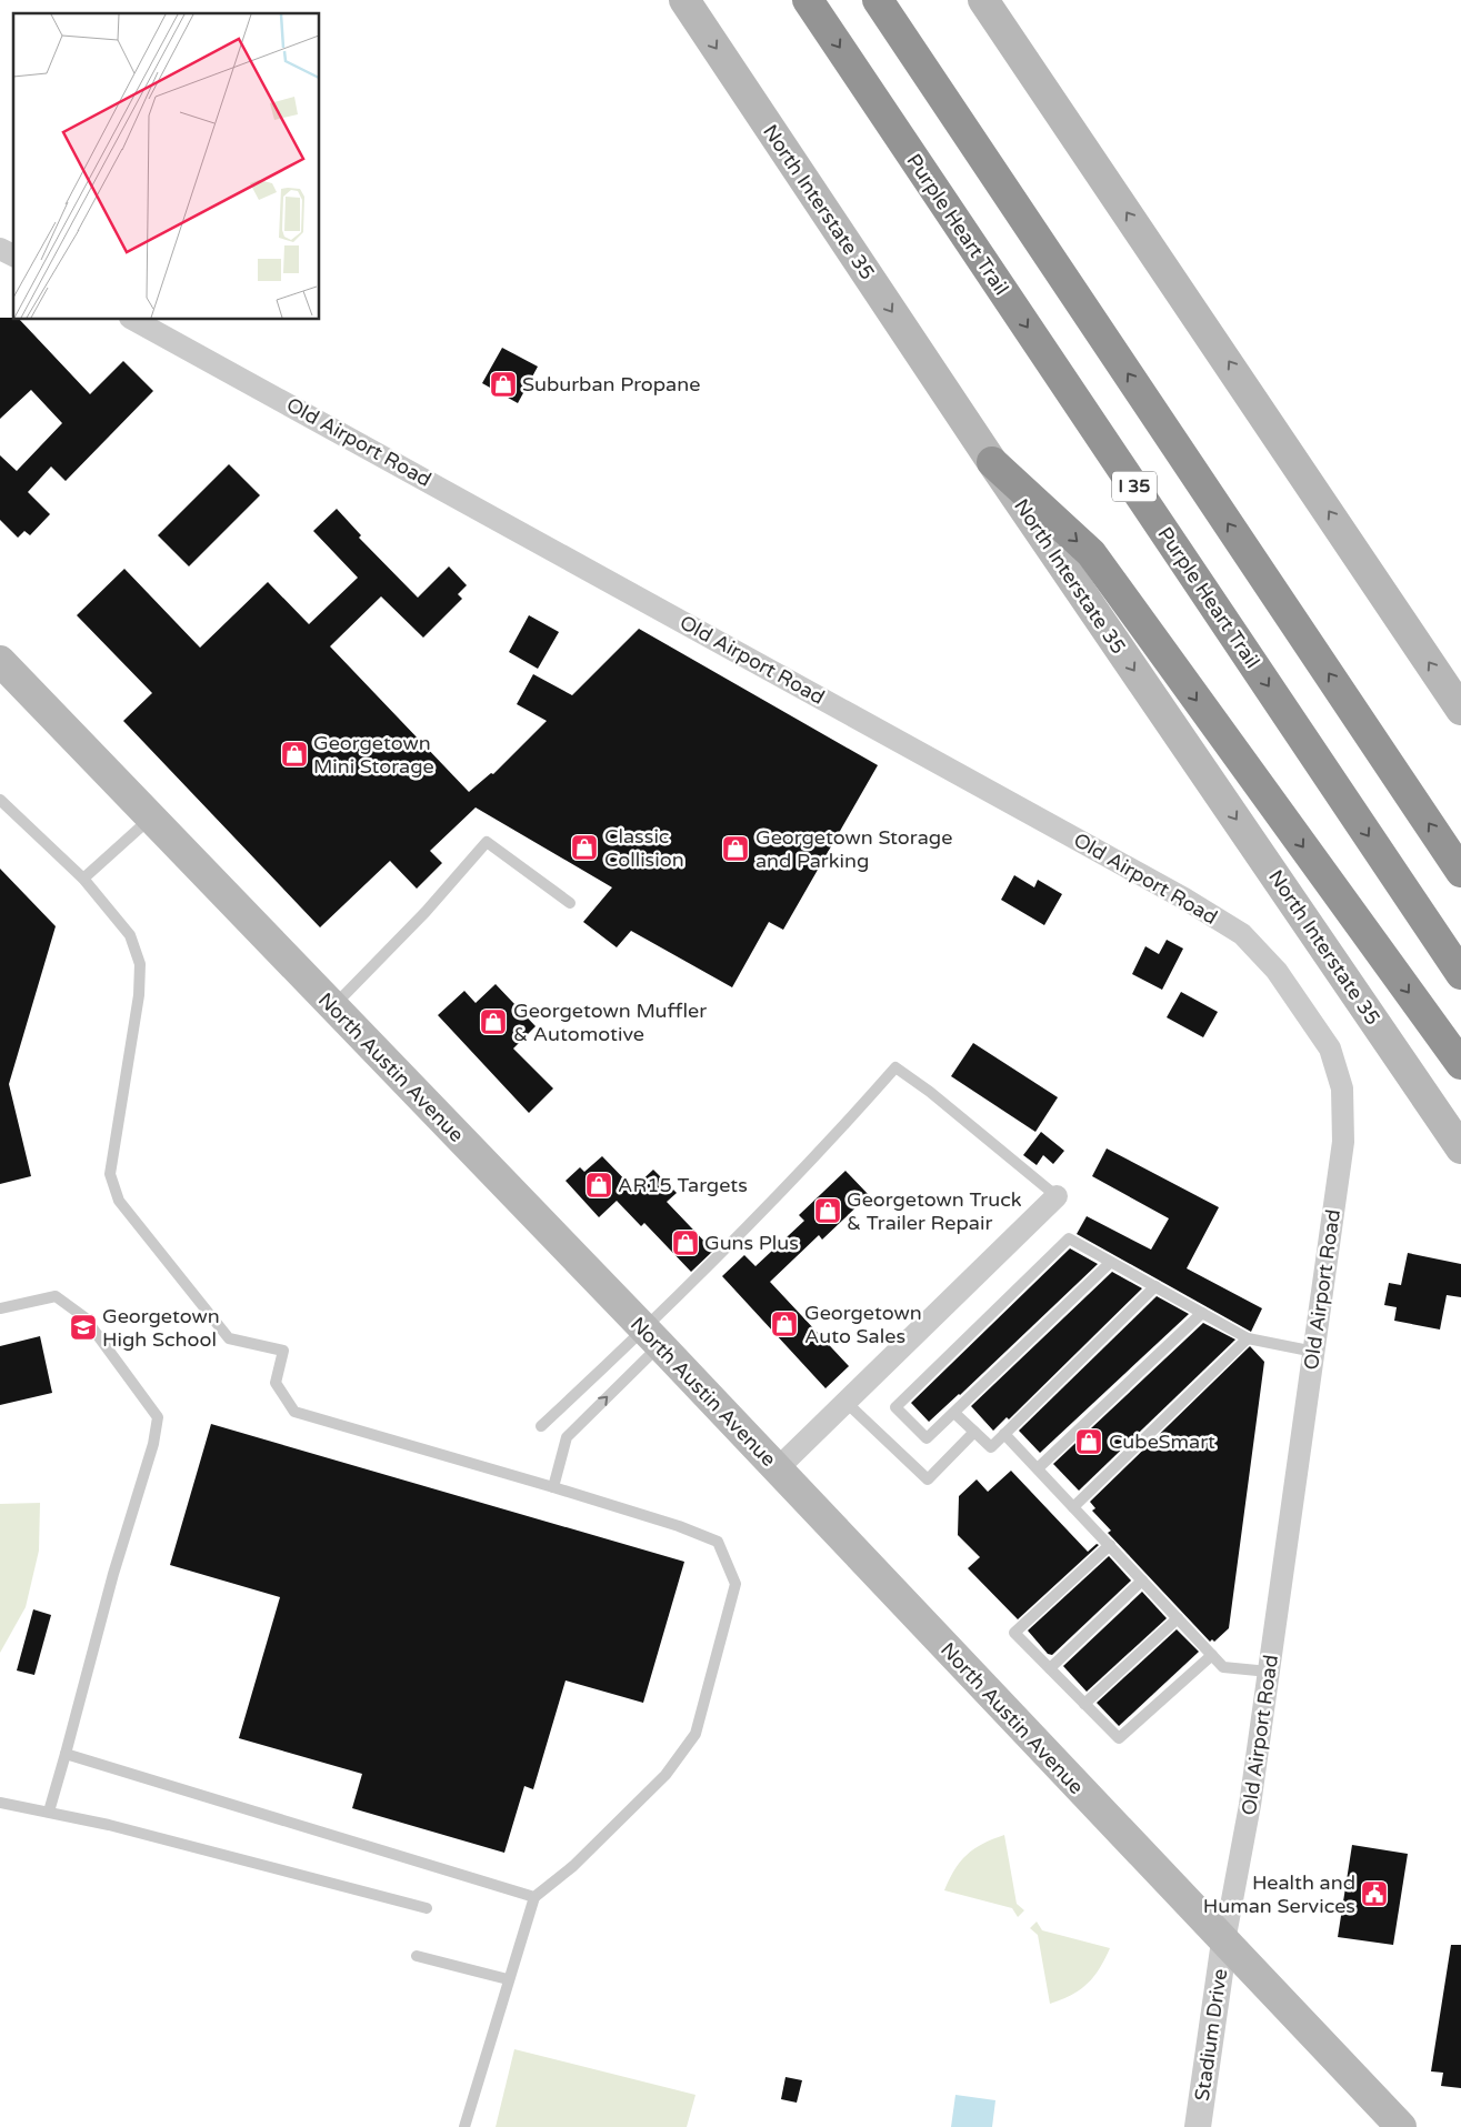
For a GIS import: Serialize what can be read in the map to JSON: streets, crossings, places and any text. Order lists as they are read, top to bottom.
{
  "streets": {
    "highway": ["Purple Heart Trail", "I 35"],
    "main road": ["North Interstate 35", "North Austin Avenue"],
    "street": ["Old Airport Road", "Stadium Drive"]
  },
  "crossings": [
    ["Old Airport Road", "North Austin Avenue"],
    ["Old Airport Road", "Stadium Drive"],
    ["North Austin Avenue", "Stadium Drive"]
  ],
  "places": {
    "shop": [
      "Suburban Propane",
      "Georgetown Mini Storage",
      "Classic Collision",
      "Georgetown Storage and Parking",
      "Georgetown Muffler & Automotive",
      "AR15 Targets",
      "Georgetown Truck & Trailer Repair",
      "Guns Plus",
      "Georgetown Auto Sales",
      "CubeSmart"
    ],
    "school or university": ["Georgetown High School"],
    "public building": ["Health and Human Services"]
  }
}
